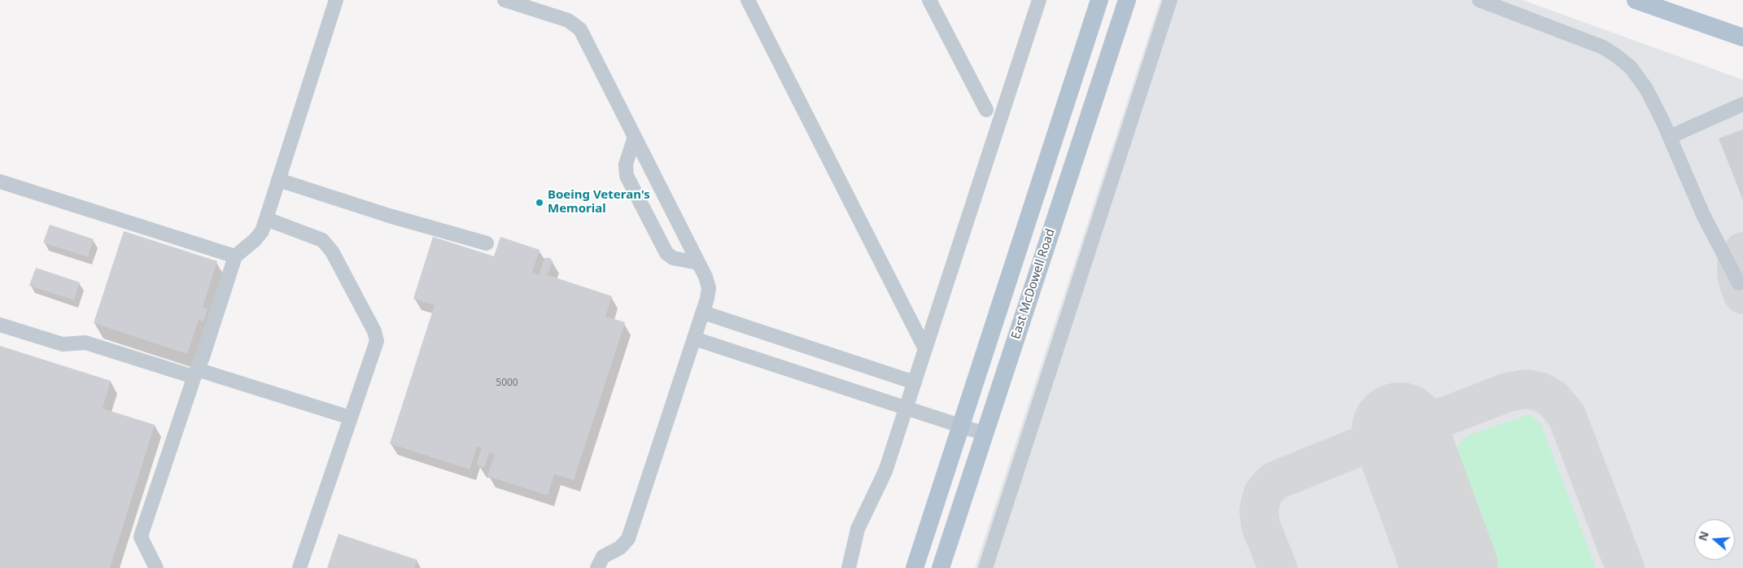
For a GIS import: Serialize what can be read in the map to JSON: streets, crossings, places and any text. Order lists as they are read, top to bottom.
{
  "streets": {
    "main road": ["East McDowell Road"]
  },
  "places": ["Boeing Veteran's Memorial"],
  "house_numbers": ["5000"],
  "north": "left"
}
